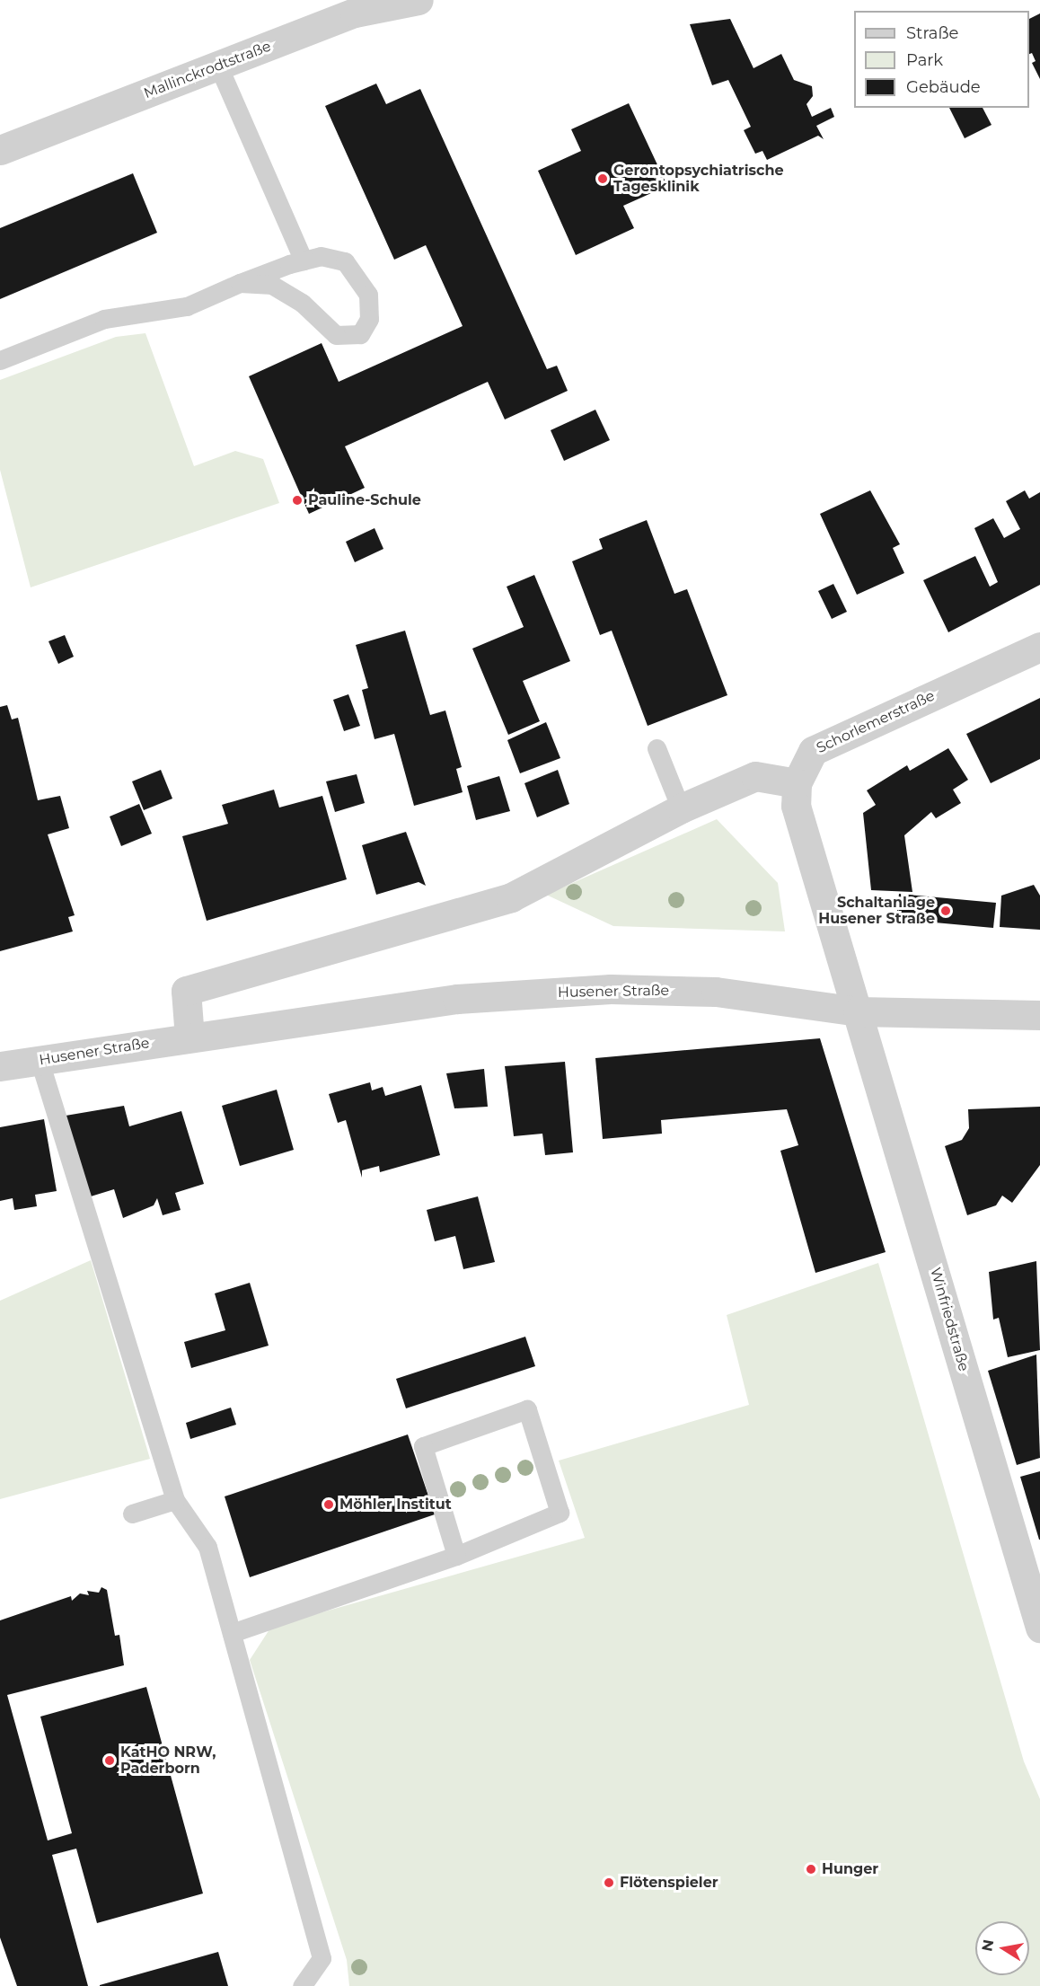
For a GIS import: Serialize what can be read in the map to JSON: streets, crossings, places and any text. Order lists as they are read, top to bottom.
{
  "streets": {
    "street": [
      "Mallinckrodtstraße",
      "Schorlemerstraße",
      "Husener Straße",
      "Winfriedstraße"
    ]
  },
  "crossings": [
    ["Schorlemerstraße", "Husener Straße"],
    ["Schorlemerstraße", "Winfriedstraße"],
    ["Husener Straße", "Winfriedstraße"]
  ],
  "places": [
    "Gerontopsychiatrische Tagesklinik",
    "Pauline-Schule",
    "Schaltanlage Husener Straße",
    "Möhler Institut",
    "KatHO NRW, Paderborn",
    "Hunger",
    "Flötenspieler"
  ],
  "legend": ["Straße", "Park", "Gebäude"],
  "north": "left"
}
